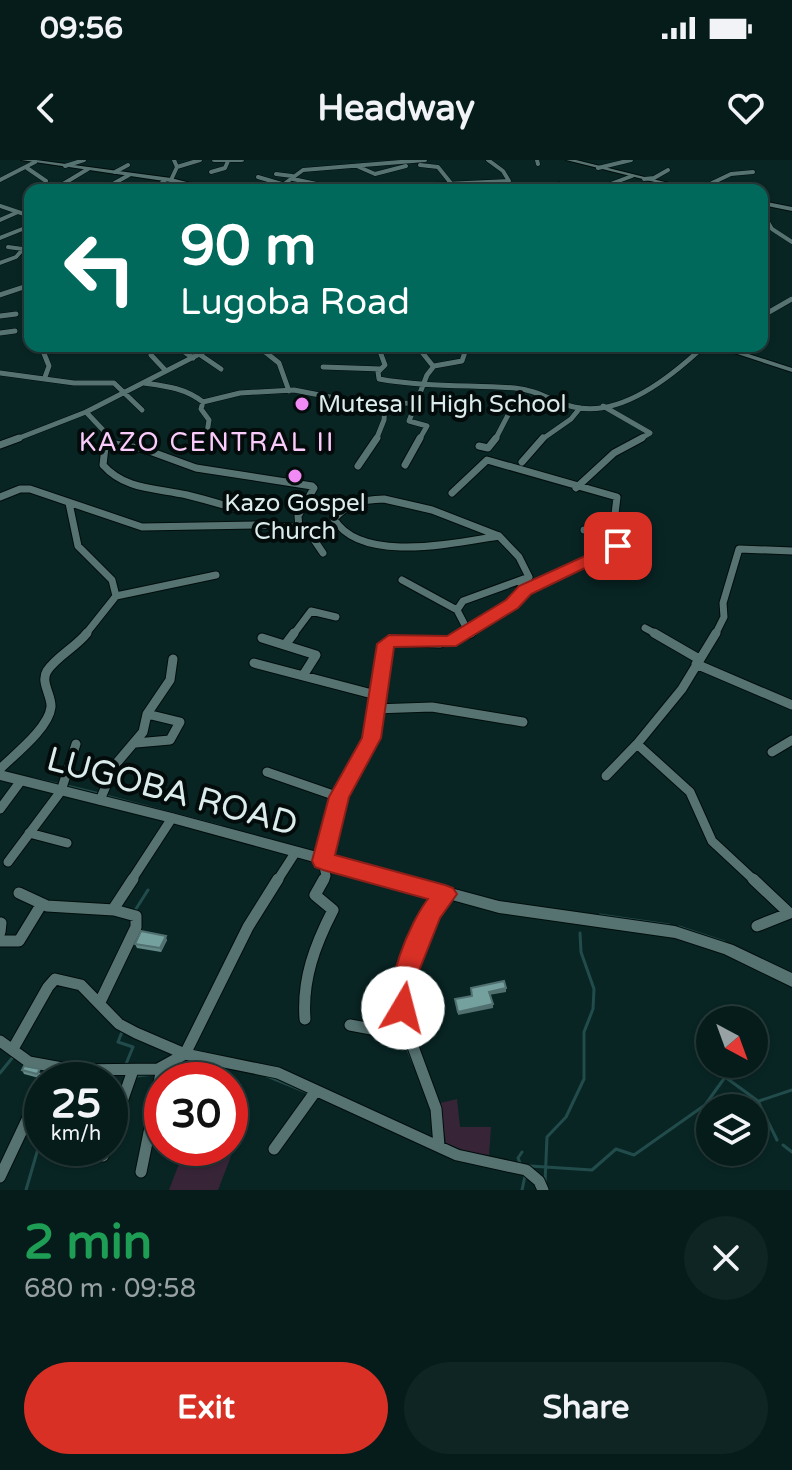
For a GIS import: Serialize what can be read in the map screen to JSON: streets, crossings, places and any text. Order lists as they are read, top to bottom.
{
  "streets": {
    "street": ["LUGOBA ROAD"]
  },
  "districts": ["KAZO CENTRAL II"],
  "places": ["Mutesa II High School", "Kazo Gospel Church"],
  "north": "bottom right",
  "page": {
    "status": "09:56",
    "header": "Headway",
    "turn": ["90 m", "Lugoba Road"],
    "speed": "25 km/h",
    "limit": "30",
    "heading": ["2 min", "680 m · 09:58"],
    "buttons": ["Exit", "Share"]
  }
}
